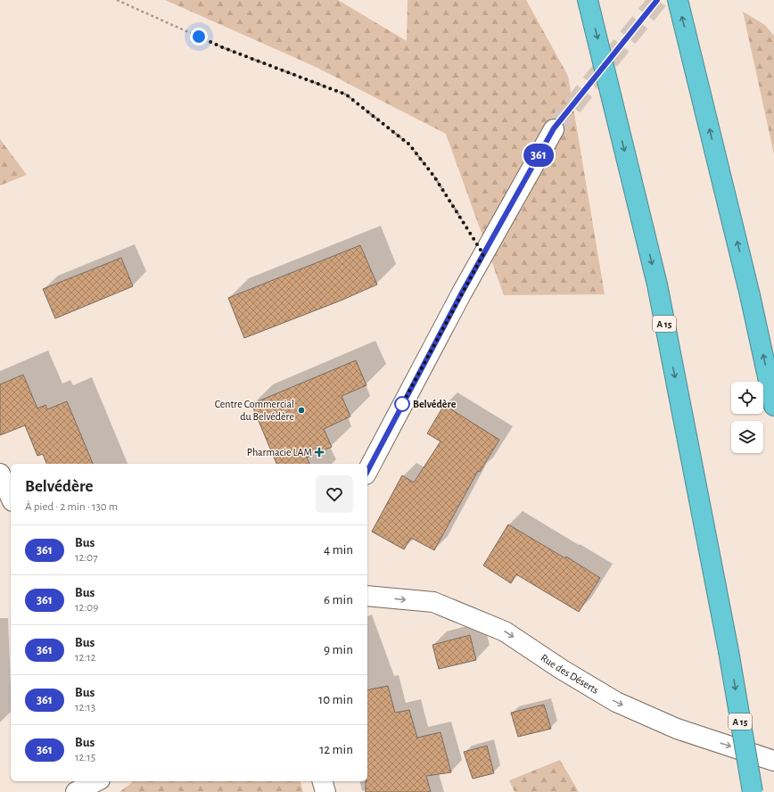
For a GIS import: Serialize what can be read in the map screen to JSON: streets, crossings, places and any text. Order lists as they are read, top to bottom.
{
  "streets": {
    "highway": ["A 15"],
    "street": ["Rue des Déserts"]
  },
  "one_way": ["Rue des Déserts"],
  "places": {
    "other": ["Belvédère", "Centre Commercial du Belvédère"],
    "health": ["Pharmacie LAM"]
  },
  "lines": ["bus line 361"],
  "page": {
    "on_map": "361",
    "heading": ["Belvédère", "À pied · 2 min · 130 m"],
    "list": [
      {
        "mark": "361",
        "name": "Bus",
        "note": "12:07",
        "value": "4 min"
      },
      {
        "mark": "361",
        "name": "Bus",
        "note": "12:09",
        "value": "6 min"
      },
      {
        "mark": "361",
        "name": "Bus",
        "note": "12:12",
        "value": "9 min"
      },
      {
        "mark": "361",
        "name": "Bus",
        "note": "12:13",
        "value": "10 min"
      },
      {
        "mark": "361",
        "name": "Bus",
        "note": "12:15",
        "value": "12 min"
      }
    ]
  }
}
